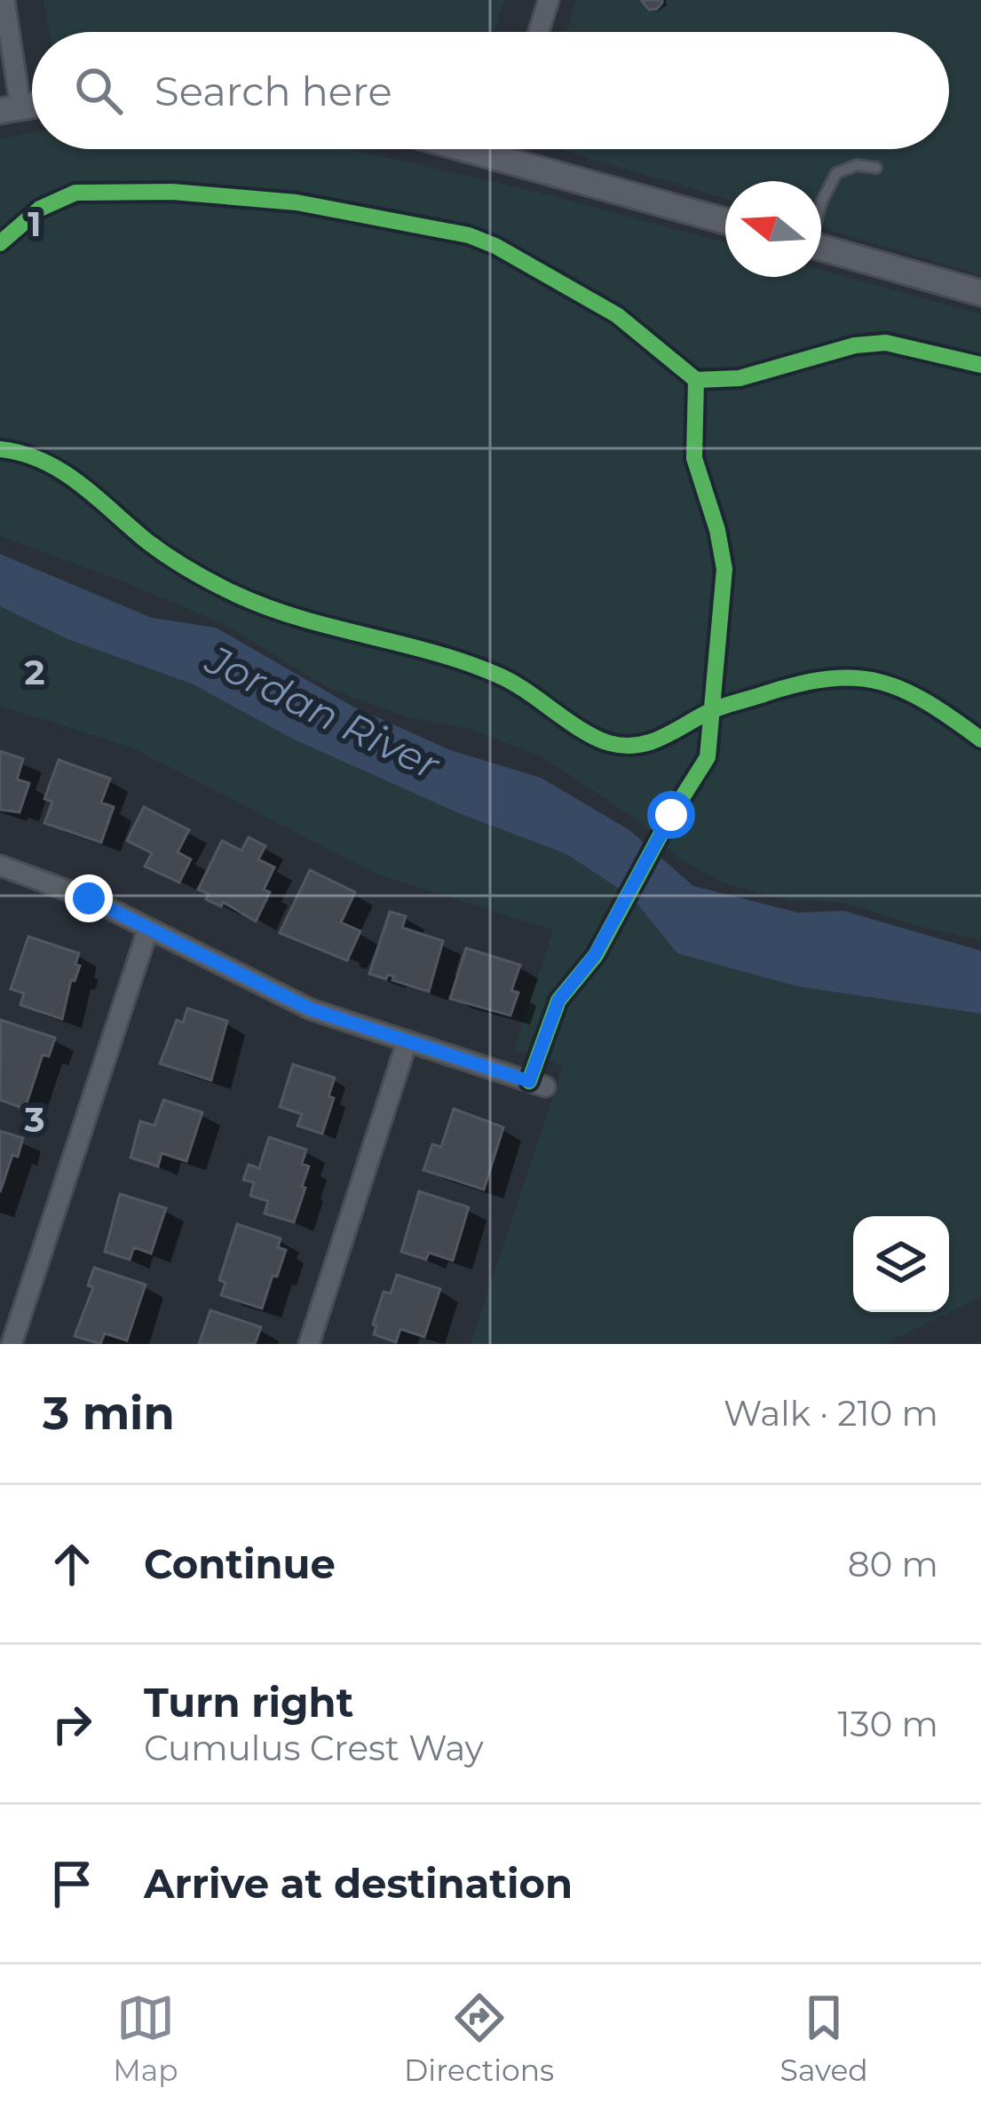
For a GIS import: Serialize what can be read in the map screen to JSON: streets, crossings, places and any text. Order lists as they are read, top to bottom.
{
  "water": ["Jordan River"],
  "north": "left",
  "page": {
    "search": "Search here",
    "heading": ["3 min", "Walk · 210 m"],
    "list": [
      ["Continue", "80 m"],
      ["Turn right", "Cumulus Crest Way", "130 m"],
      "Arrive at destination"
    ],
    "nav": ["Map", "Directions", "Saved"]
  },
  "grid": {
    "rows": ["1", "2", "3"]
  }
}
